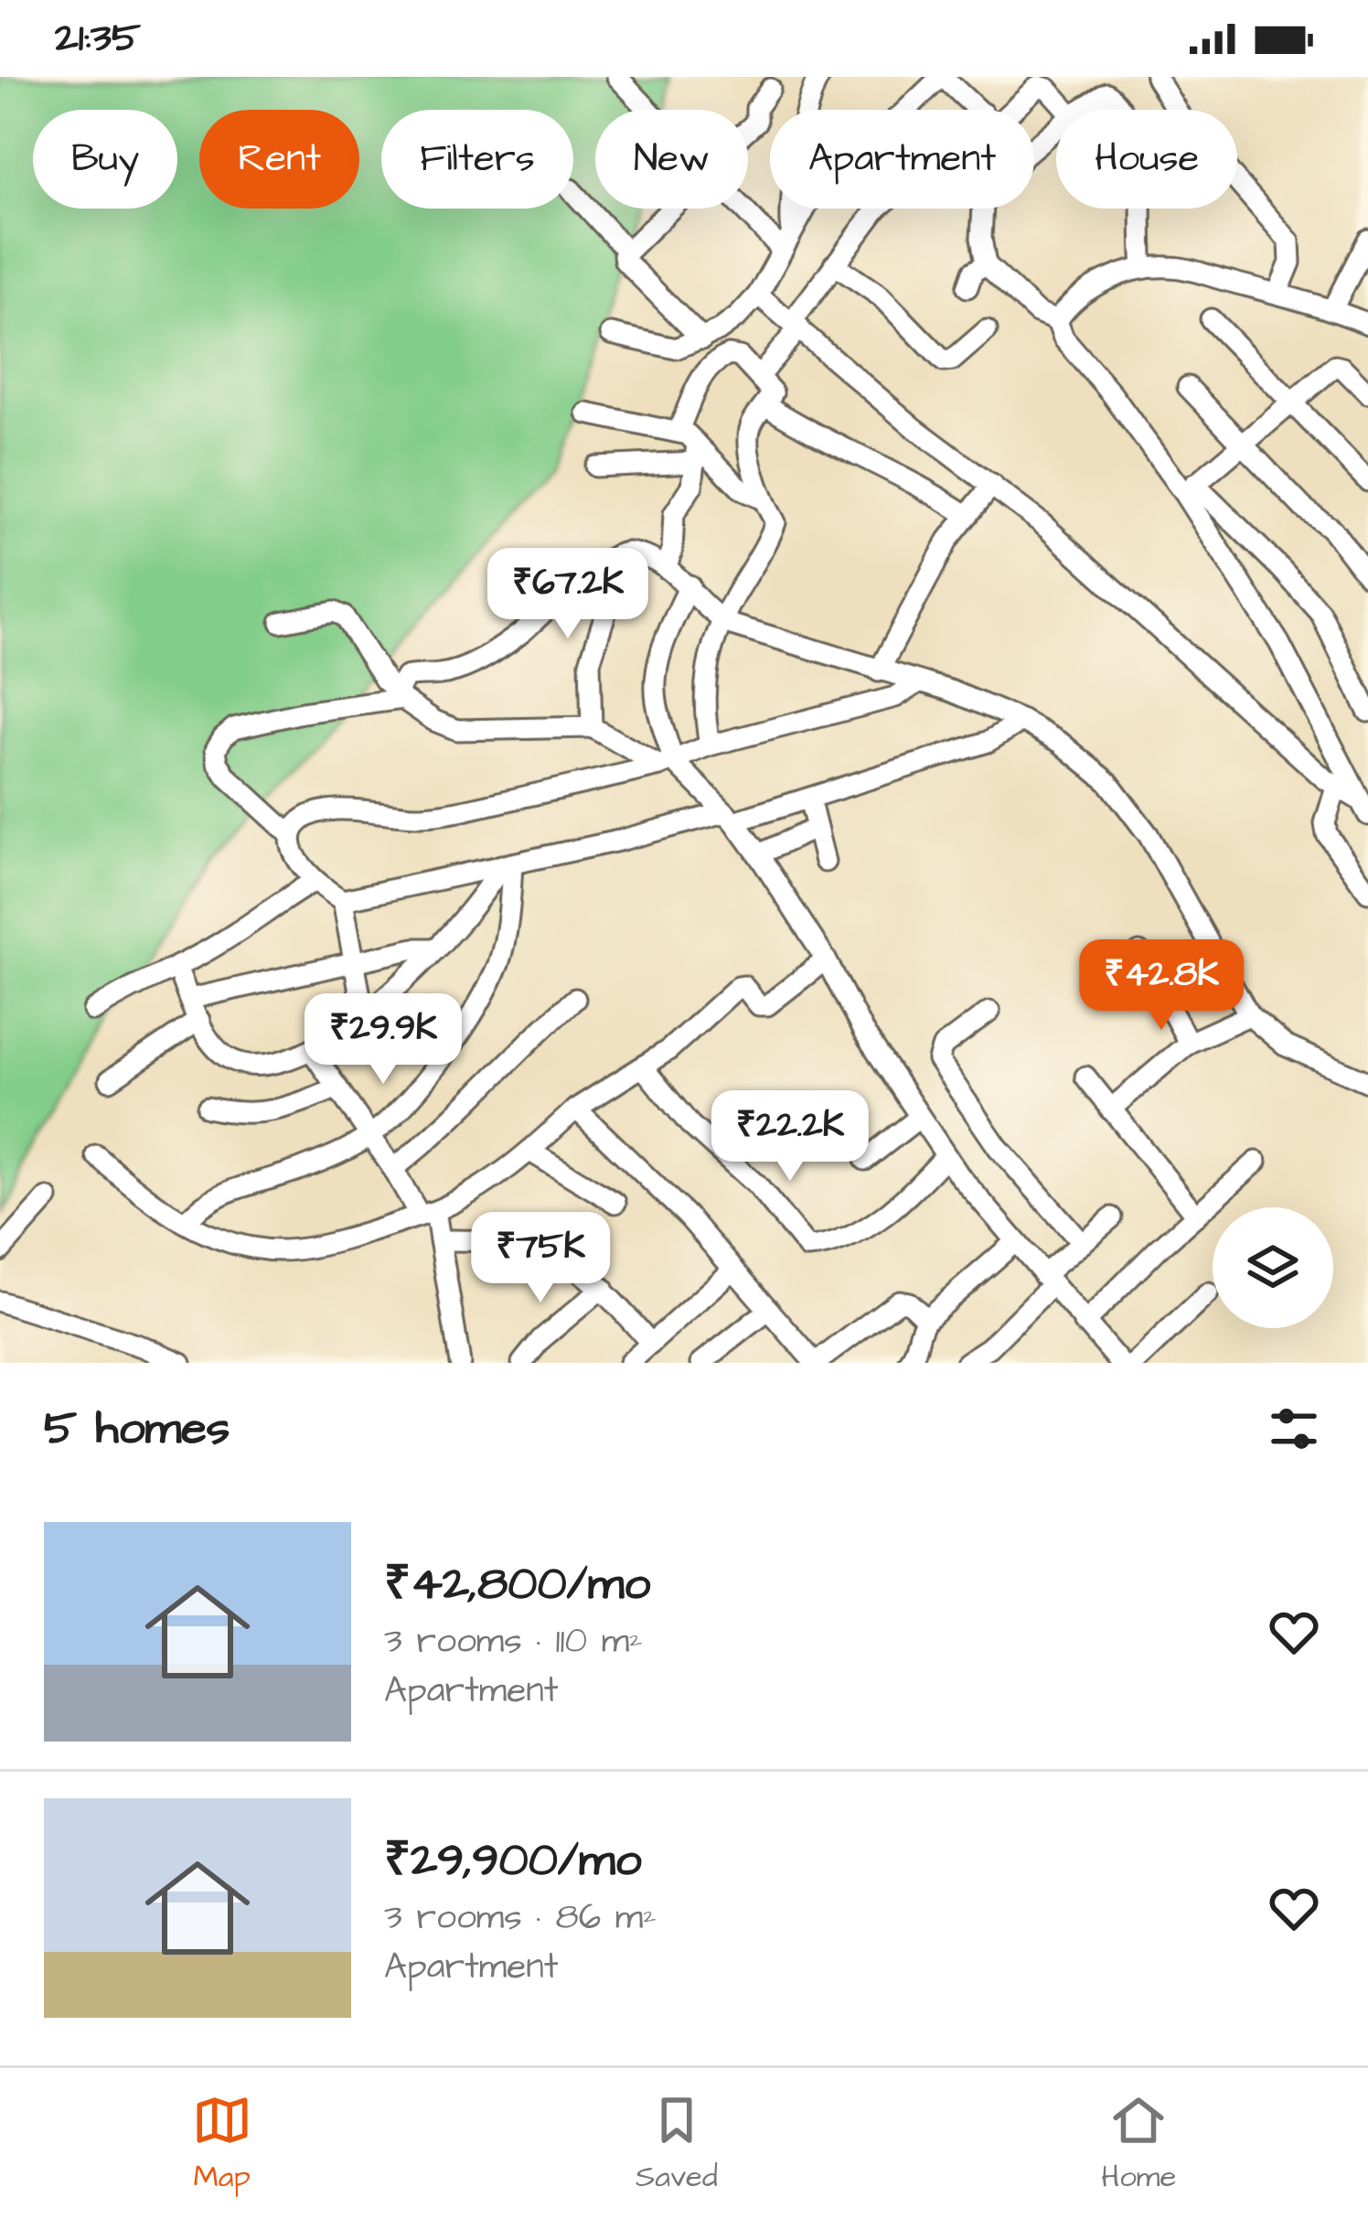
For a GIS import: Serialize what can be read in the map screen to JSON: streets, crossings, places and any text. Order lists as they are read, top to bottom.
{
  "page": {
    "status": "21:35",
    "chip": [
      "Buy",
      "Rent",
      "Filters",
      "New",
      "Apartment",
      "House"
    ],
    "price": [
      "₹67.2K",
      "₹42.8K",
      "₹29.9K",
      "₹22.2K",
      "₹75K"
    ],
    "heading": "5 homes",
    "list": [
      {
        "name": "₹42,800/mo",
        "note": "3 rooms · 110 m² · Apartment"
      },
      {
        "name": "₹29,900/mo",
        "note": "3 rooms · 86 m² · Apartment"
      }
    ],
    "tabs": ["Map", "Saved", "Home"]
  }
}
